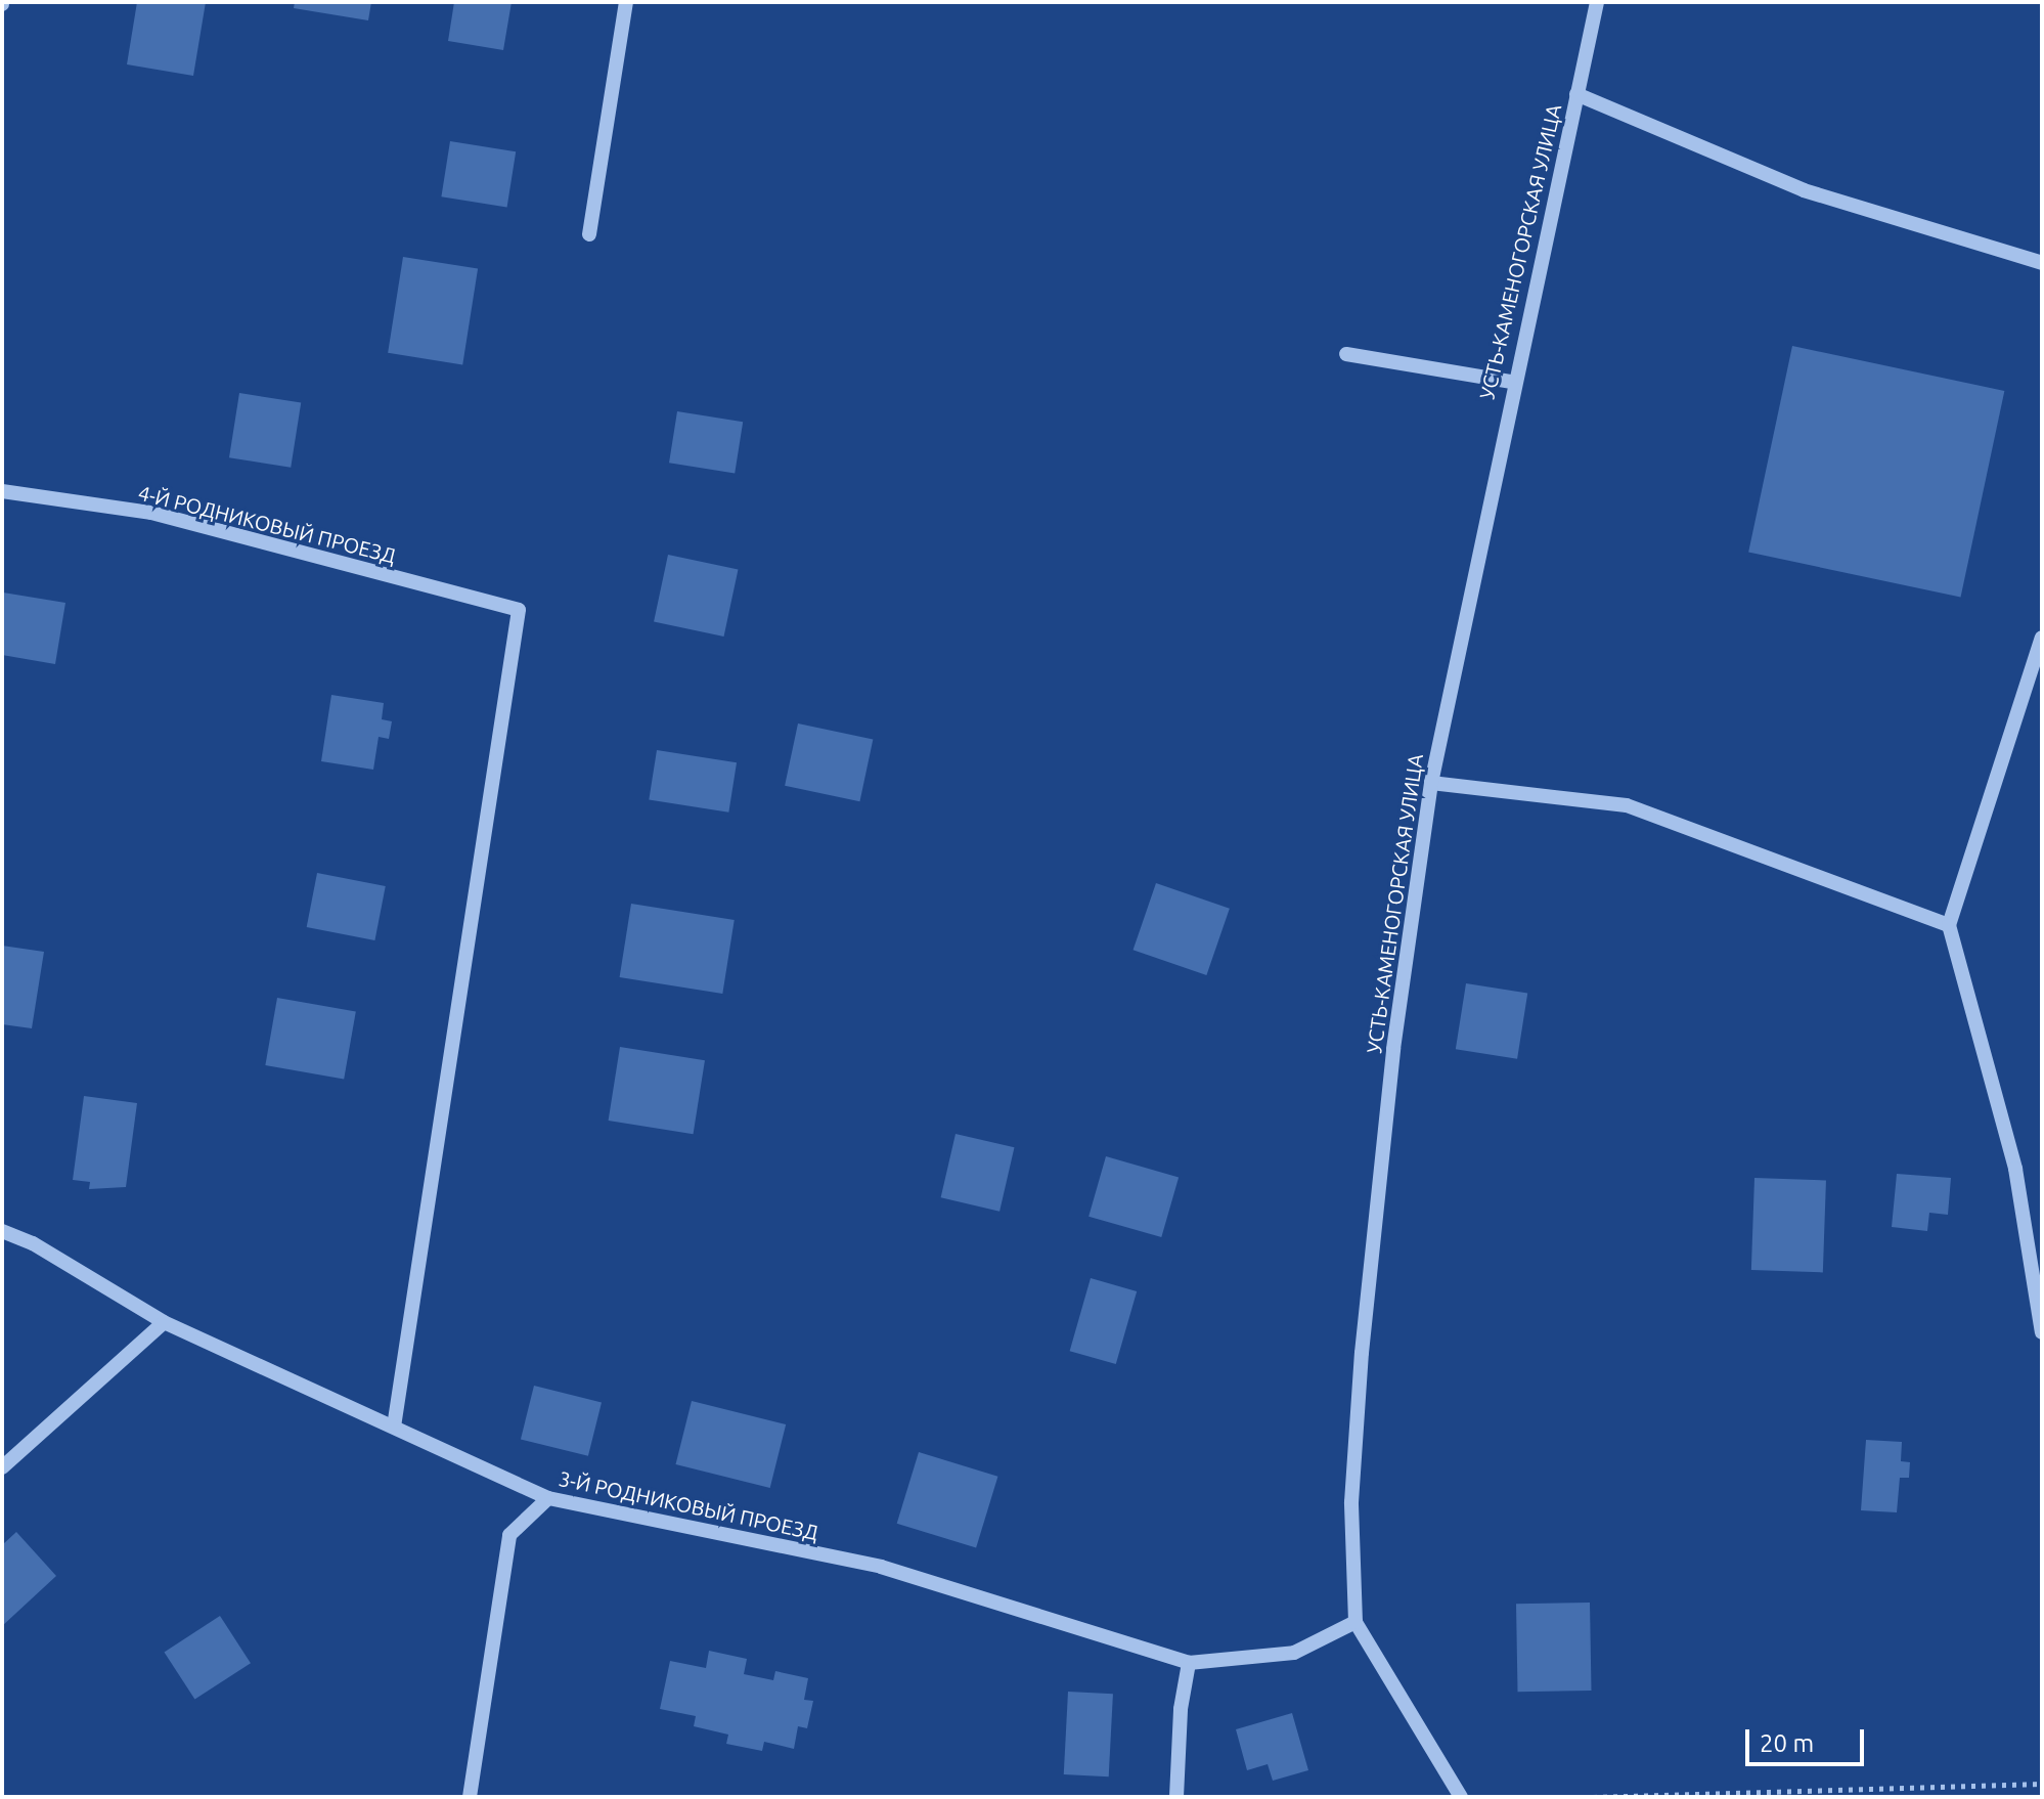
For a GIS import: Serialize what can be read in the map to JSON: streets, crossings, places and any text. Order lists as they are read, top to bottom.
{
  "streets": {
    "street": ["УСТЬ-КАМЕНОГОРСКАЯ УЛИЦА", "4-Й РОДНИКОВЫЙ ПРОЕЗД", "3-Й РОДНИКОВЫЙ ПРОЕЗД"]
  },
  "crossings": [
    ["УСТЬ-КАМЕНОГОРСКАЯ УЛИЦА", "3-Й РОДНИКОВЫЙ ПРОЕЗД"],
    ["4-Й РОДНИКОВЫЙ ПРОЕЗД", "3-Й РОДНИКОВЫЙ ПРОЕЗД"]
  ],
  "scale_bar": "20 m"
}
